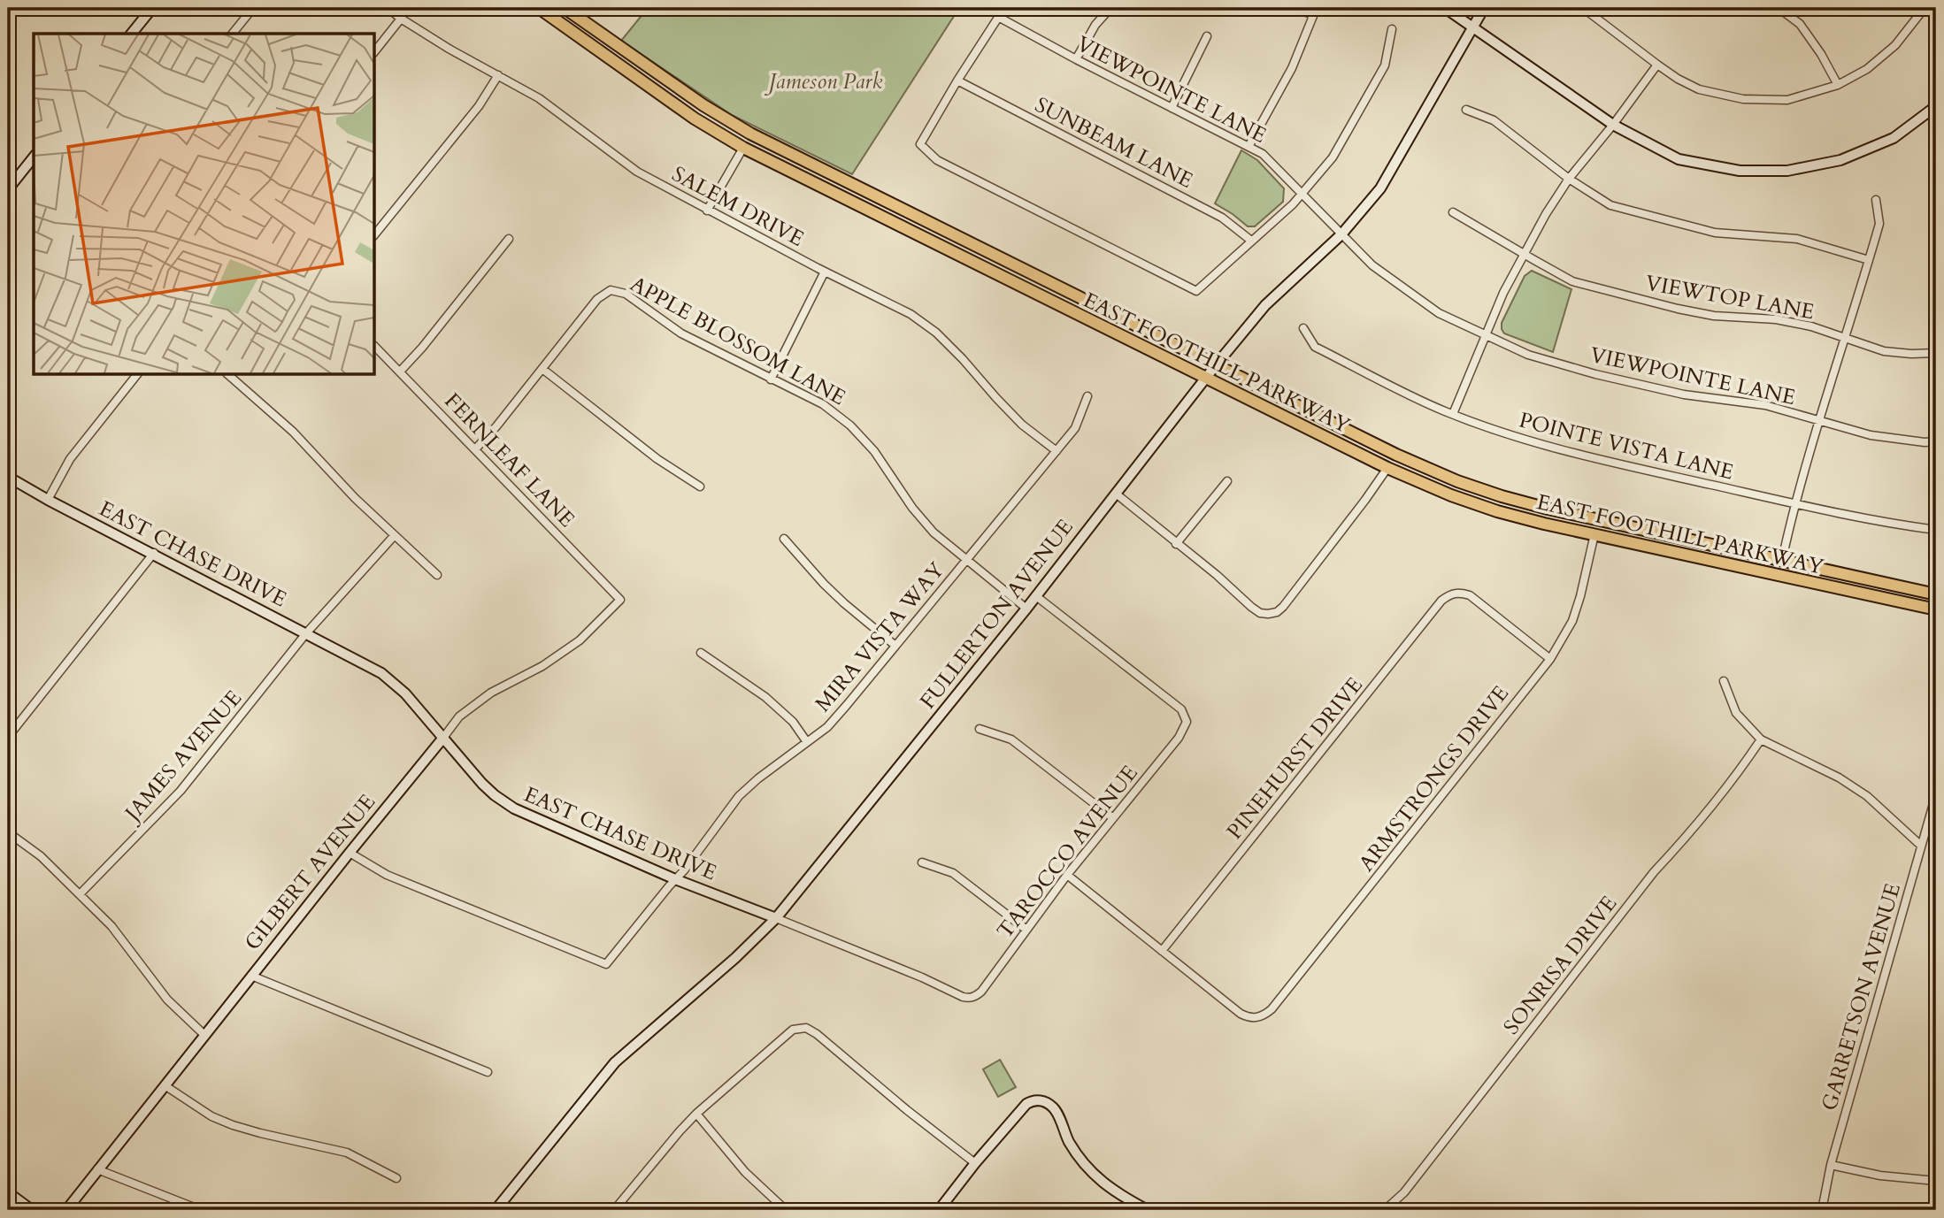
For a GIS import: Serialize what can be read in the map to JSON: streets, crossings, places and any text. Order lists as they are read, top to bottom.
{
  "streets": {
    "main road": ["EAST FOOTHILL PARKWAY"],
    "street": [
      "VIEWPOINTE LANE",
      "SUNBEAM LANE",
      "SALEM DRIVE",
      "VIEWTOP LANE",
      "APPLE BLOSSOM LANE",
      "POINTE VISTA LANE",
      "FERNLEAF LANE",
      "EAST CHASE DRIVE",
      "FULLERTON AVENUE",
      "MIRA VISTA WAY",
      "JAMES AVENUE",
      "PINEHURST DRIVE",
      "ARMSTRONGS DRIVE",
      "TAROCCO AVENUE",
      "GILBERT AVENUE",
      "SONRISA DRIVE",
      "GARRETSON AVENUE"
    ]
  },
  "crossings": [
    ["VIEWPOINTE LANE", "FULLERTON AVENUE"],
    ["SALEM DRIVE", "MIRA VISTA WAY"],
    ["APPLE BLOSSOM LANE", "FULLERTON AVENUE"],
    ["APPLE BLOSSOM LANE", "MIRA VISTA WAY"],
    ["EAST FOOTHILL PARKWAY", "FULLERTON AVENUE"],
    ["EAST FOOTHILL PARKWAY", "ARMSTRONGS DRIVE"],
    ["FERNLEAF LANE", "GILBERT AVENUE"],
    ["EAST CHASE DRIVE", "FULLERTON AVENUE"],
    ["EAST CHASE DRIVE", "MIRA VISTA WAY"],
    ["EAST CHASE DRIVE", "JAMES AVENUE"],
    ["EAST CHASE DRIVE", "TAROCCO AVENUE"],
    ["EAST CHASE DRIVE", "GILBERT AVENUE"],
    ["FULLERTON AVENUE", "TAROCCO AVENUE"],
    ["MIRA VISTA WAY", "GILBERT AVENUE"],
    ["PINEHURST DRIVE", "ARMSTRONGS DRIVE"]
  ],
  "parks": ["Jameson Park"]
}
